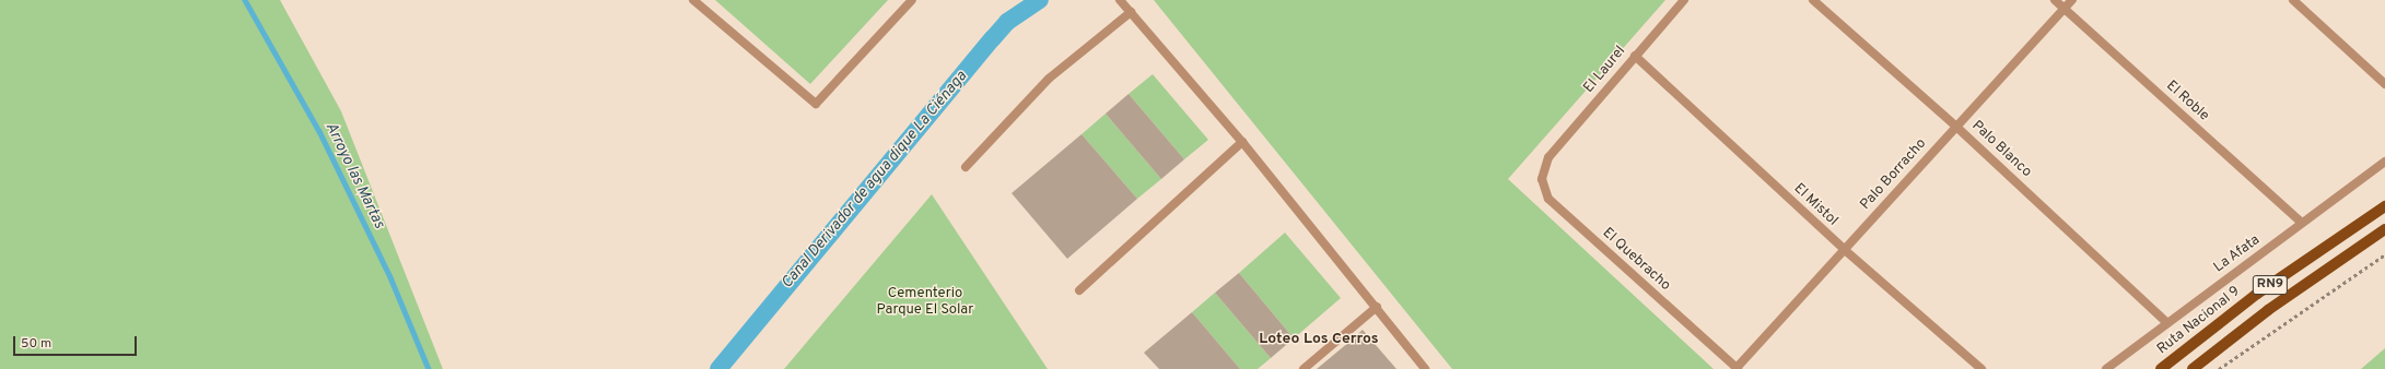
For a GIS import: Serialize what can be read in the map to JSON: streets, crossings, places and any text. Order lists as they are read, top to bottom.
{
  "streets": {
    "main road": ["RN9", "Ruta Nacional 9"],
    "street": [
      "El Laurel",
      "El Roble",
      "Palo Blanco",
      "Palo Borracho",
      "El Mistol",
      "La Afata",
      "El Quebracho"
    ]
  },
  "crossings": [
    ["El Laurel", "El Mistol"],
    ["El Laurel", "El Quebracho"],
    ["El Roble", "Palo Borracho"],
    ["El Roble", "La Afata"],
    ["Palo Blanco", "Palo Borracho"],
    ["Palo Blanco", "La Afata"],
    ["Palo Borracho", "El Mistol"],
    ["Palo Borracho", "El Quebracho"]
  ],
  "districts": ["Loteo Los Cerros"],
  "water": ["Arroyo las Martas", "Canal Derivador de agua dique La Ciénaga"],
  "parks": ["Cementerio Parque El Solar"],
  "scale_bar": "50 m"
}
